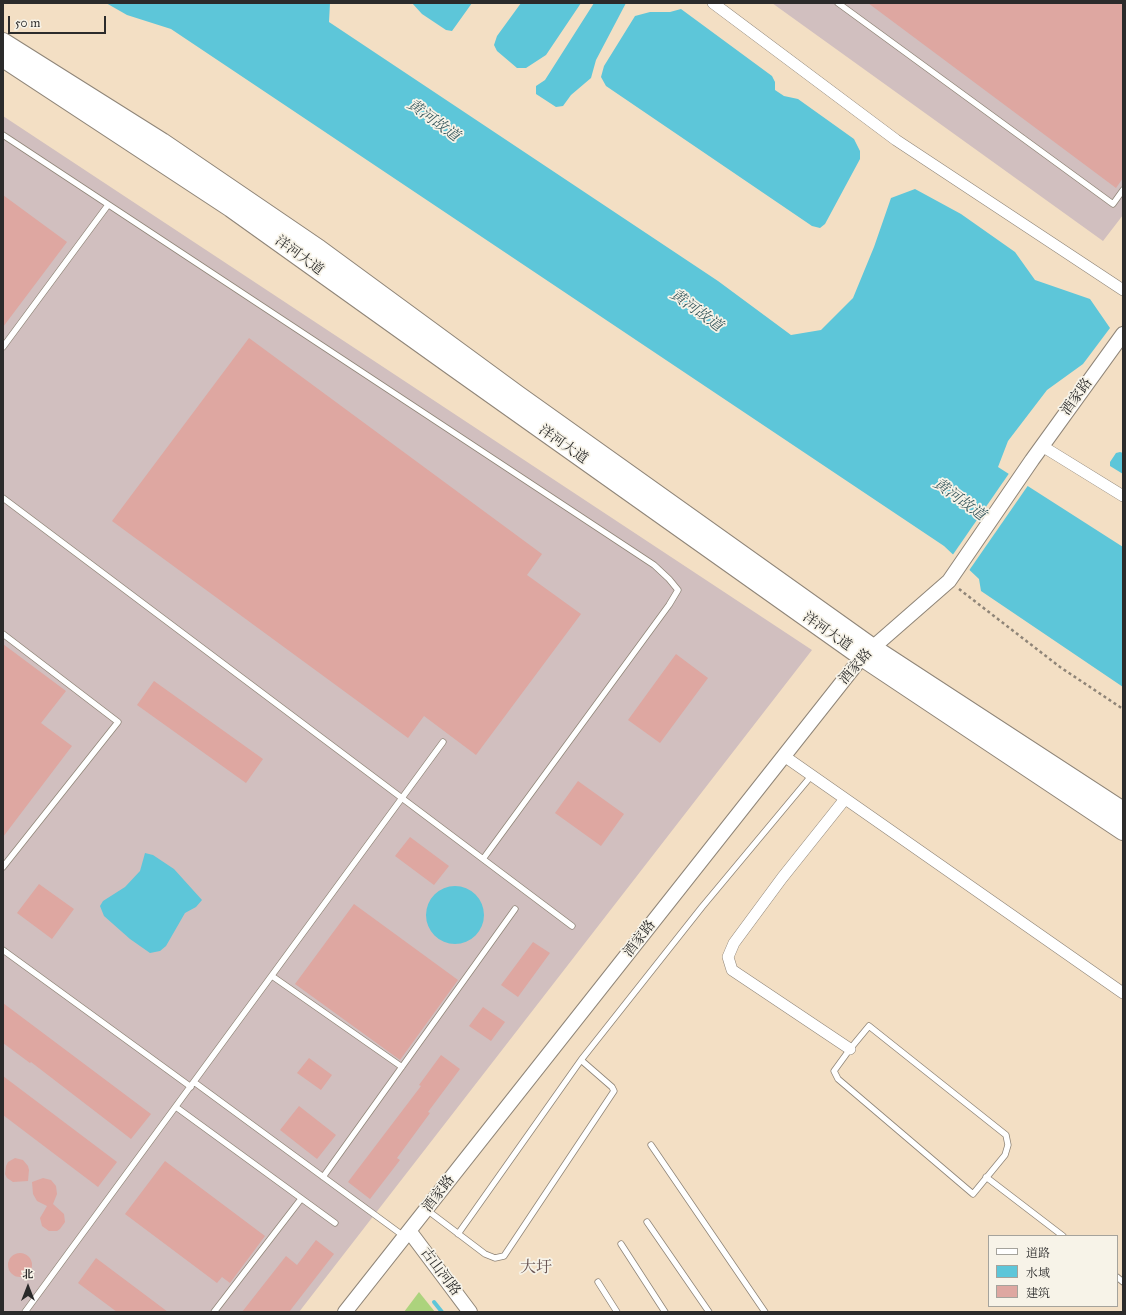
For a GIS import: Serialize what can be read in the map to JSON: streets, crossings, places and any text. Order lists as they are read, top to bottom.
{
  "streets": {
    "main road": ["洋河大道"],
    "street": ["酒家路", "古山河路"]
  },
  "crossings": [
    ["洋河大道", "酒家路"],
    ["酒家路", "古山河路"]
  ],
  "districts": ["大圩"],
  "water": ["黄河故道"],
  "legend": ["道路", "水域", "建筑"],
  "scale_bar": "50 m",
  "north": "top"
}
